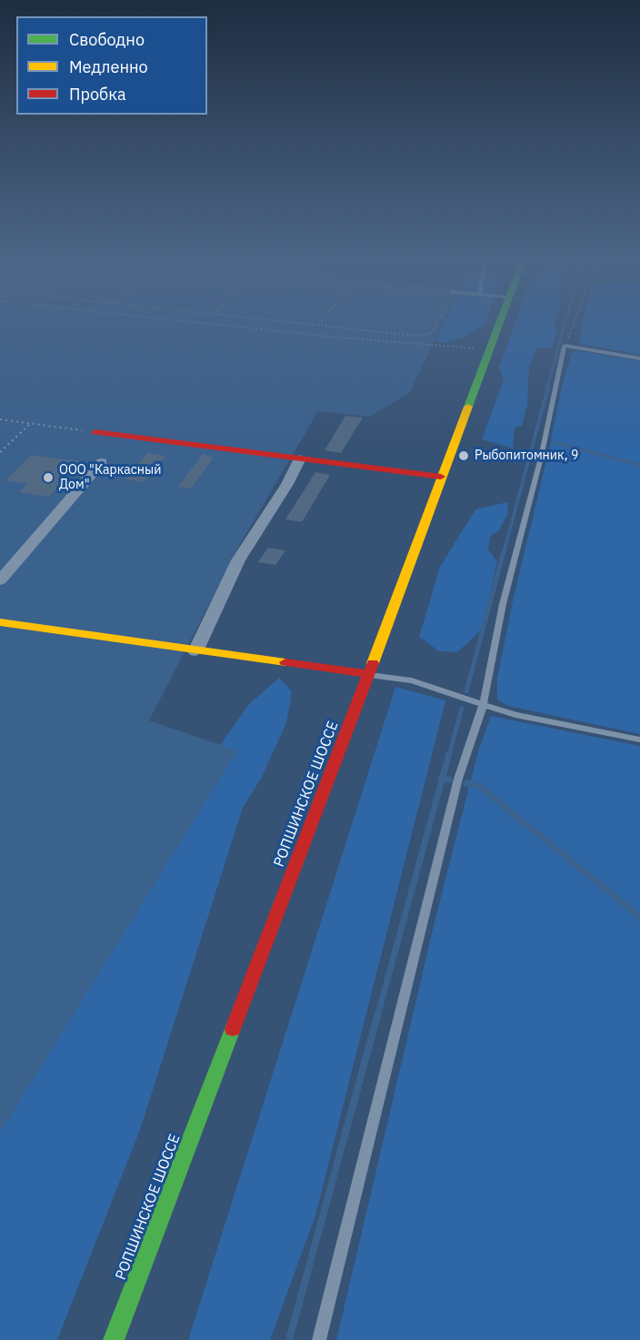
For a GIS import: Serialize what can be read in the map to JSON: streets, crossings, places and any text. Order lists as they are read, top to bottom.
{
  "streets": {
    "main road": ["РОПШИНСКОЕ ШОССЕ"]
  },
  "places": ["Рыбопитомник, 9", "ООО \"Каркасный Дом\""],
  "legend": ["Свободно", "Медленно", "Пробка"]
}
